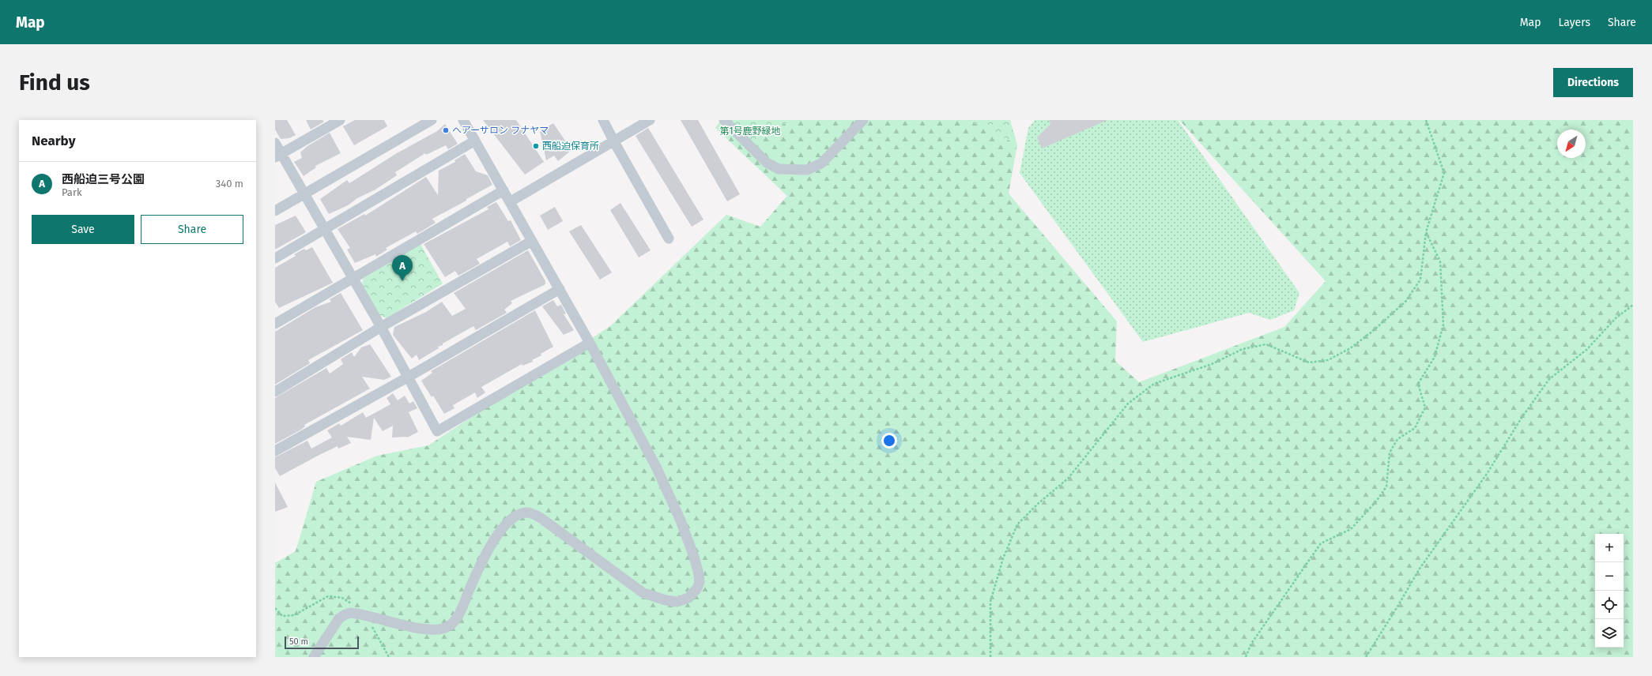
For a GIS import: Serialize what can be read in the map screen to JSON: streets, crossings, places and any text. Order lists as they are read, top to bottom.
{
  "parks": ["第1号鹿野緑地"],
  "places": ["ヘアーサロン フナヤマ", "西船迫保育所"],
  "scale_bar": "50 m",
  "north": "bottom left",
  "page": {
    "header": "Map",
    "nav": ["Map", "Layers", "Share"],
    "buttons": [
      "Directions",
      ["Save", "Share"]
    ],
    "title": "Find us",
    "heading": "Nearby",
    "list": [
      {
        "mark": "A",
        "name": "西船迫三号公園",
        "note": "Park",
        "value": "340 m"
      }
    ],
    "pins": "A",
    "map_buttons": ["+", "−"],
    "scale": "50 m"
  }
}
